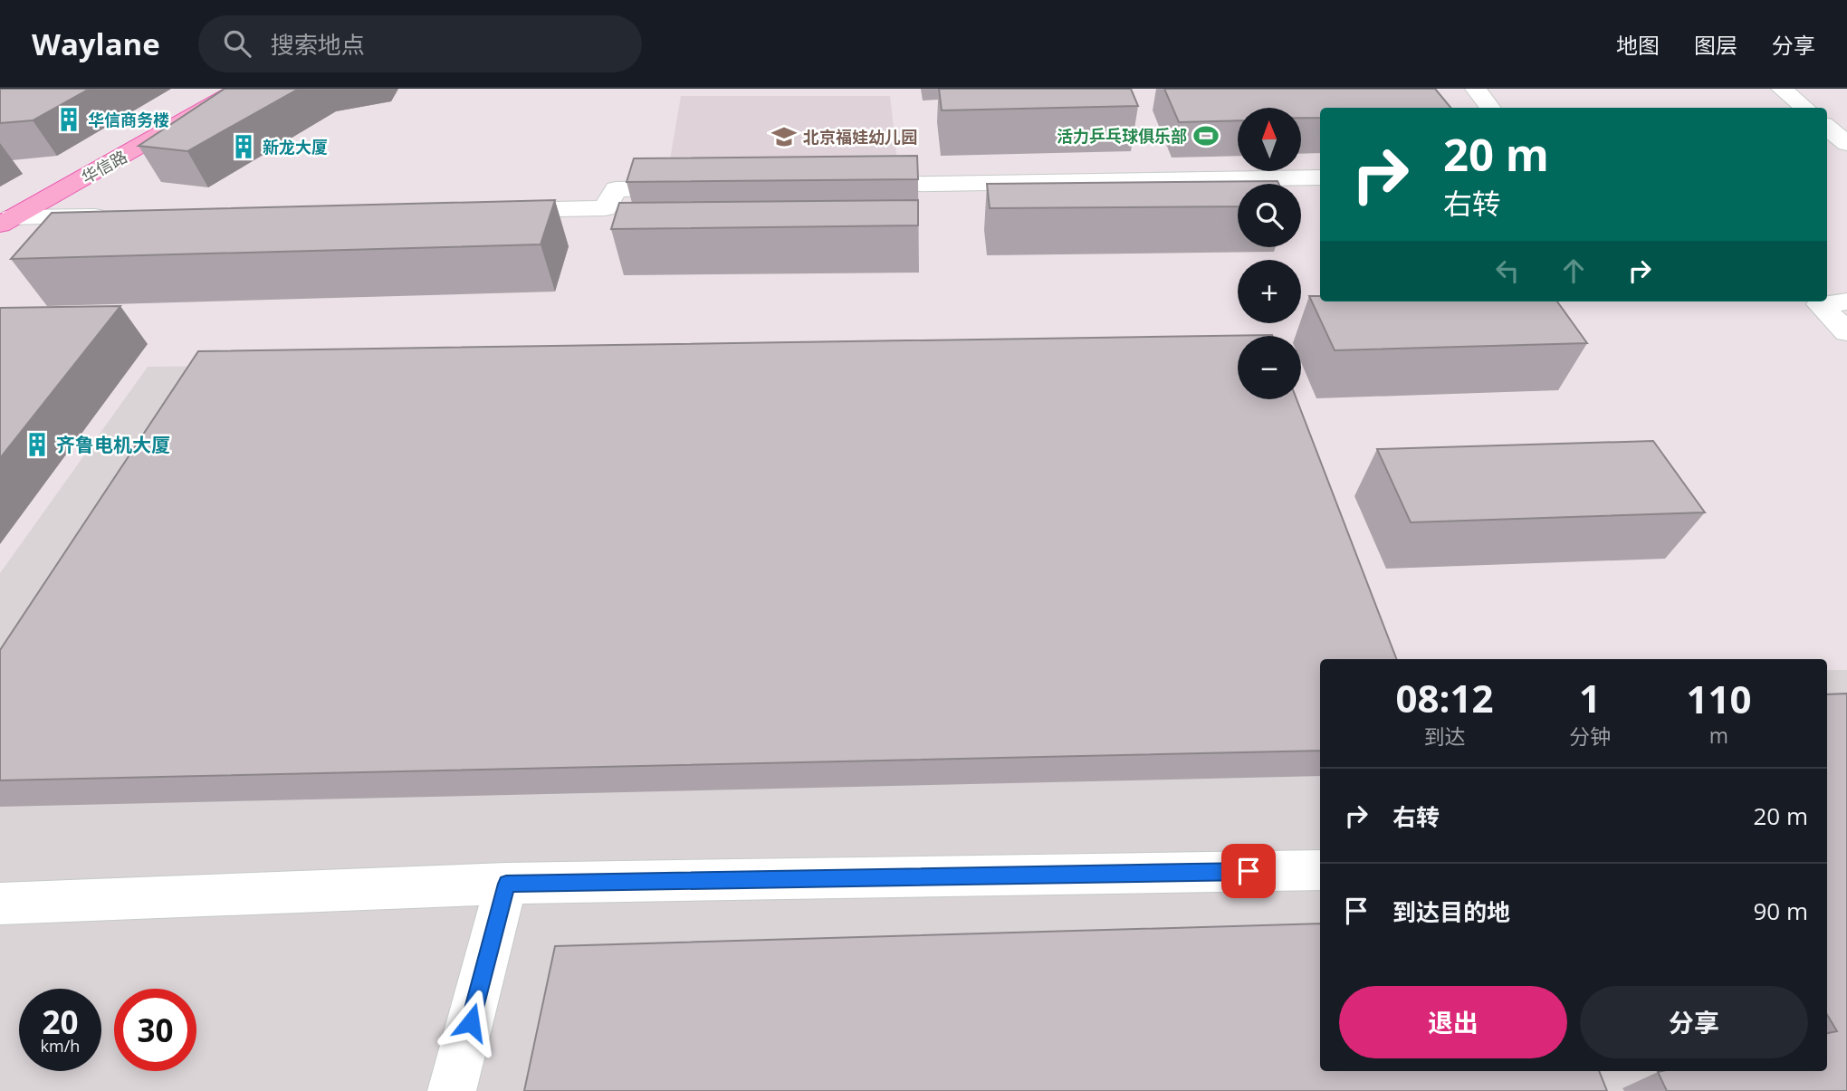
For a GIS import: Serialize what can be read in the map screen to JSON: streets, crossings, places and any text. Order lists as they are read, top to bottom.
{
  "streets": {
    "main road": ["华信路"]
  },
  "places": {
    "building": ["华信商务楼", "新龙大厦", "齐鲁电机大厦"],
    "sports": ["活力乒乓球俱乐部"],
    "school or university": ["北京福娃幼儿园"]
  },
  "north": "top",
  "page": {
    "header": "Waylane",
    "search": "搜索地点",
    "nav": ["地图", "图层", "分享"],
    "map_buttons": ["+", "−"],
    "turn": ["20 m", "右转"],
    "eta": [
      "08:12",
      "到达",
      "1",
      "分钟",
      "110",
      "m"
    ],
    "list": [
      {
        "name": "右转",
        "value": "20 m"
      },
      {
        "name": "到达目的地",
        "value": "90 m"
      }
    ],
    "buttons": ["退出", "分享"],
    "speed": "20 km/h",
    "limit": "30"
  }
}
